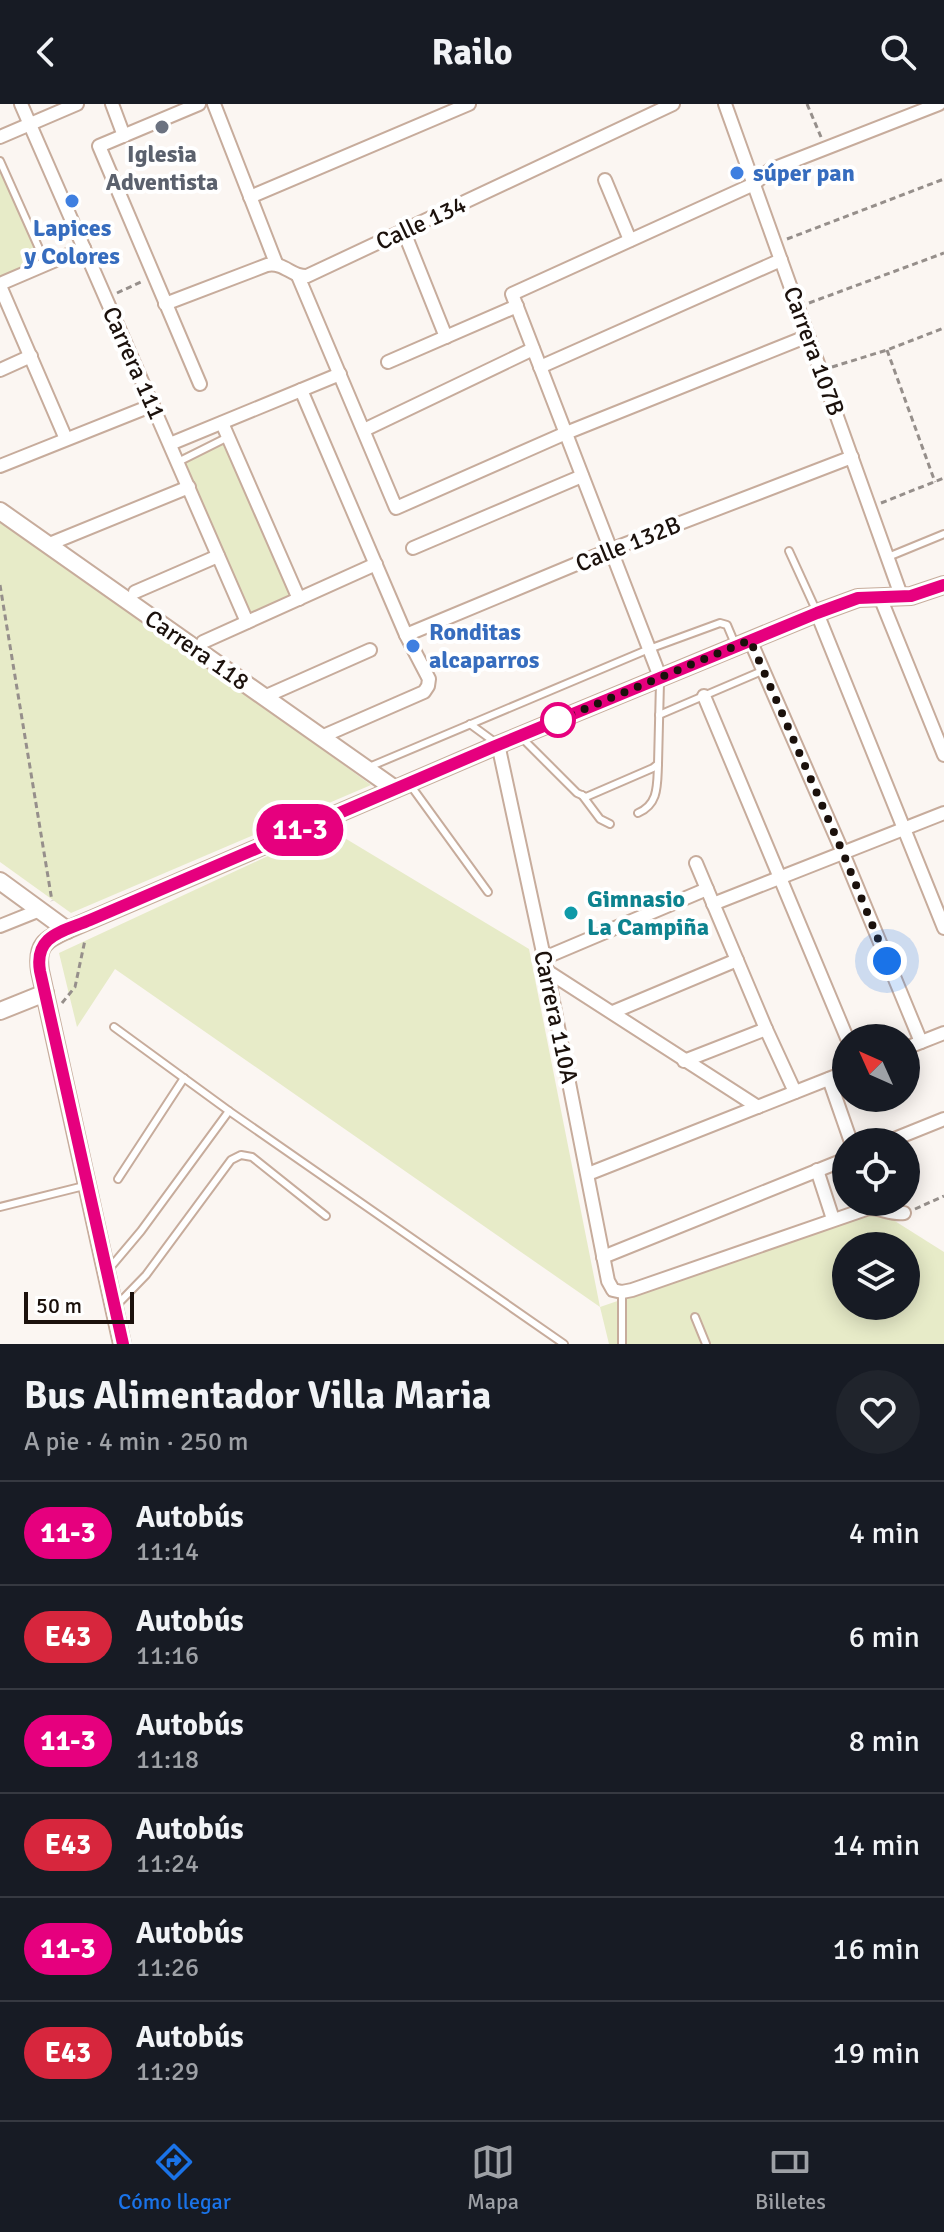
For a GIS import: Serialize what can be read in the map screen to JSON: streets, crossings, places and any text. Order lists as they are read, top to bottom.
{
  "streets": {
    "main road": ["Carrera 118"],
    "street": [
      "Calle 134",
      "Carrera 107B",
      "Carrera 111",
      "Calle 132B",
      "Carrera 110A"
    ]
  },
  "crossings": [
    ["Carrera 107B", "Calle 132B"]
  ],
  "places": [
    "Iglesia Adventista",
    "súper pan",
    "Lapices y Colores",
    "Ronditas alcaparros",
    "Gimnasio La Campiña"
  ],
  "lines": ["bus line 11-3"],
  "scale_bar": "50 m",
  "north": "top left",
  "page": {
    "header": "Railo",
    "on_map": "11-3",
    "scale": "50 m",
    "heading": ["Bus Alimentador Villa Maria", "A pie · 4 min · 250 m"],
    "list": [
      {
        "mark": "11-3",
        "name": "Autobús",
        "note": "11:14",
        "value": "4 min"
      },
      {
        "mark": "E43",
        "name": "Autobús",
        "note": "11:16",
        "value": "6 min"
      },
      {
        "mark": "11-3",
        "name": "Autobús",
        "note": "11:18",
        "value": "8 min"
      },
      {
        "mark": "E43",
        "name": "Autobús",
        "note": "11:24",
        "value": "14 min"
      },
      {
        "mark": "11-3",
        "name": "Autobús",
        "note": "11:26",
        "value": "16 min"
      },
      {
        "mark": "E43",
        "name": "Autobús",
        "note": "11:29",
        "value": "19 min"
      }
    ],
    "tabs": ["Cómo llegar", "Mapa", "Billetes"]
  }
}
